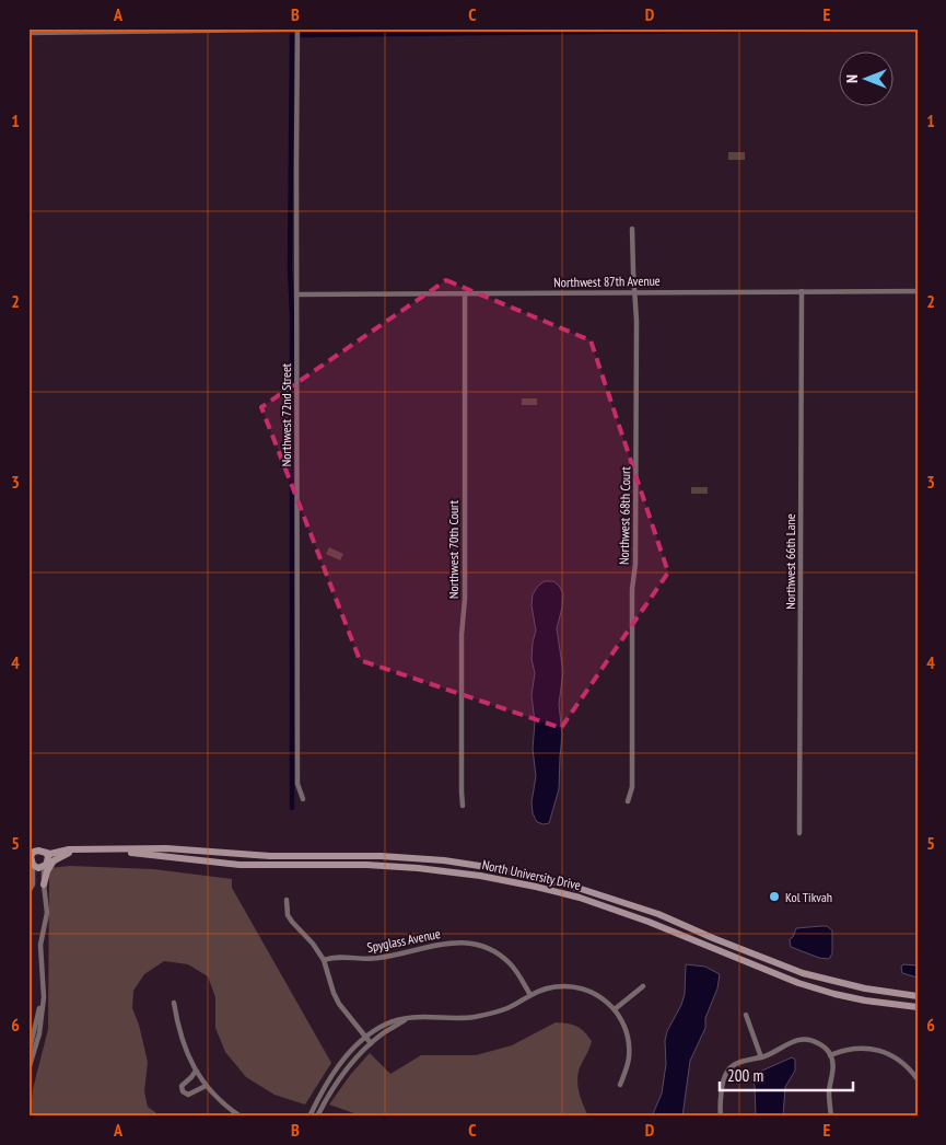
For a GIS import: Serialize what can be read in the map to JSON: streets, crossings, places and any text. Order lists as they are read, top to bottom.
{
  "streets": {
    "main road": ["North University Drive"],
    "street": [
      "Northwest 87th Avenue",
      "Northwest 72nd Street",
      "Northwest 68th Court",
      "Northwest 70th Court",
      "Northwest 66th Lane",
      "Spyglass Avenue"
    ]
  },
  "crossings": [
    ["Northwest 87th Avenue", "Northwest 72nd Street"],
    ["Northwest 87th Avenue", "Northwest 68th Court"],
    ["Northwest 87th Avenue", "Northwest 70th Court"],
    ["Northwest 87th Avenue", "Northwest 66th Lane"]
  ],
  "places": ["Kol Tikvah"],
  "scale_bar": "200 m",
  "north": "left",
  "grid": {
    "columns": [
      "A",
      "B",
      "C",
      "D",
      "E"
    ],
    "rows": [
      "1",
      "2",
      "3",
      "4",
      "5",
      "6"
    ]
  }
}
